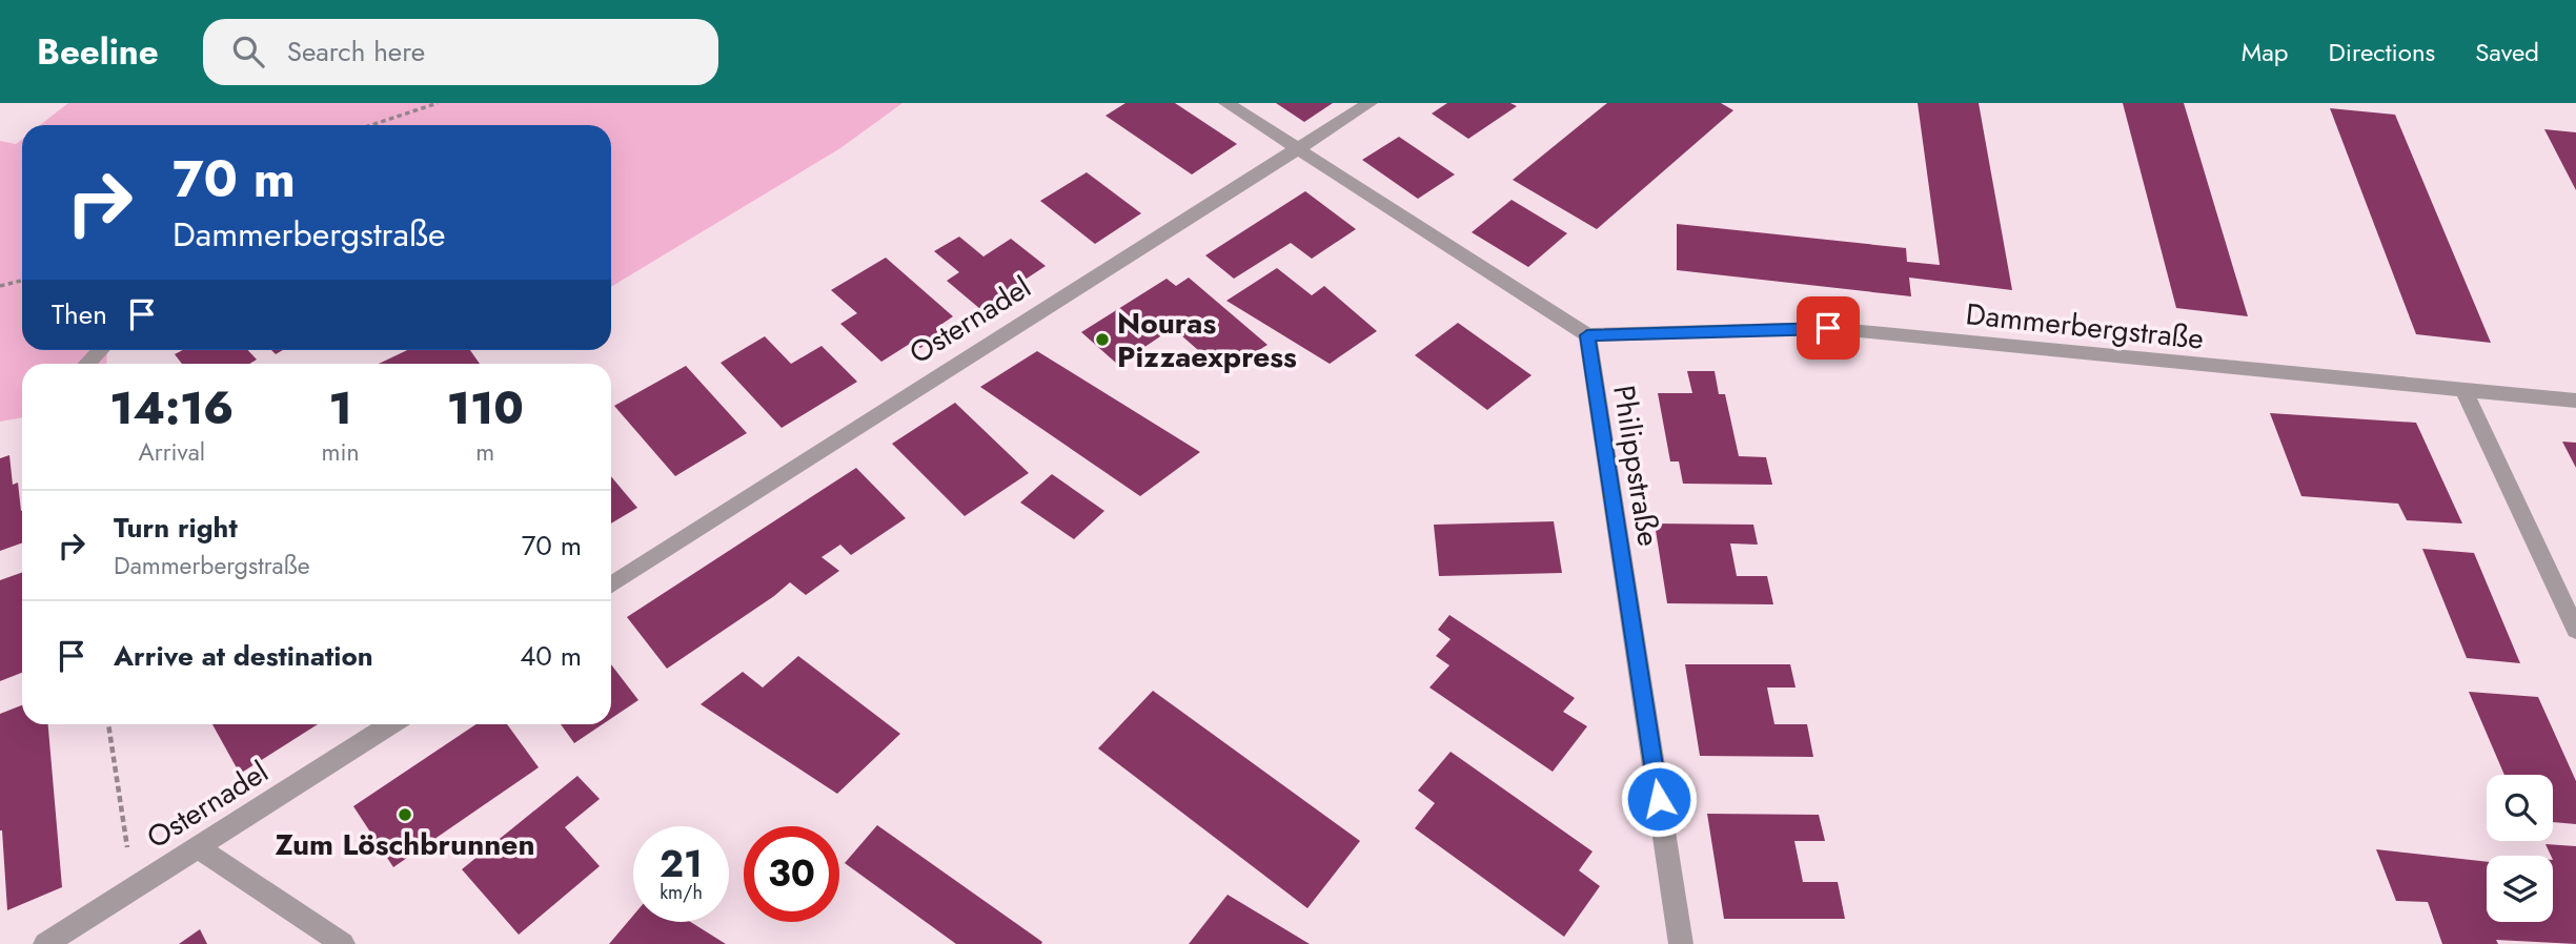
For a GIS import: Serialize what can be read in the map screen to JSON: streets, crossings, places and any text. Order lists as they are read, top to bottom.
{
  "streets": {
    "street": ["Osternadel", "Dammerbergstraße", "Philippstraße"]
  },
  "crossings": [
    ["Dammerbergstraße", "Philippstraße"]
  ],
  "places": ["Nouras Pizzaexpress", "Zum Löschbrunnen"],
  "page": {
    "header": "Beeline",
    "search": "Search here",
    "nav": ["Map", "Directions", "Saved"],
    "turn": ["70 m", "Dammerbergstraße"],
    "then": "Then",
    "eta": [
      "14:16",
      "Arrival",
      "1",
      "min",
      "110",
      "m"
    ],
    "list": [
      {
        "name": "Turn right",
        "note": "Dammerbergstraße",
        "value": "70 m"
      },
      {
        "name": "Arrive at destination",
        "value": "40 m"
      }
    ],
    "speed": "21 km/h",
    "limit": "30"
  }
}
